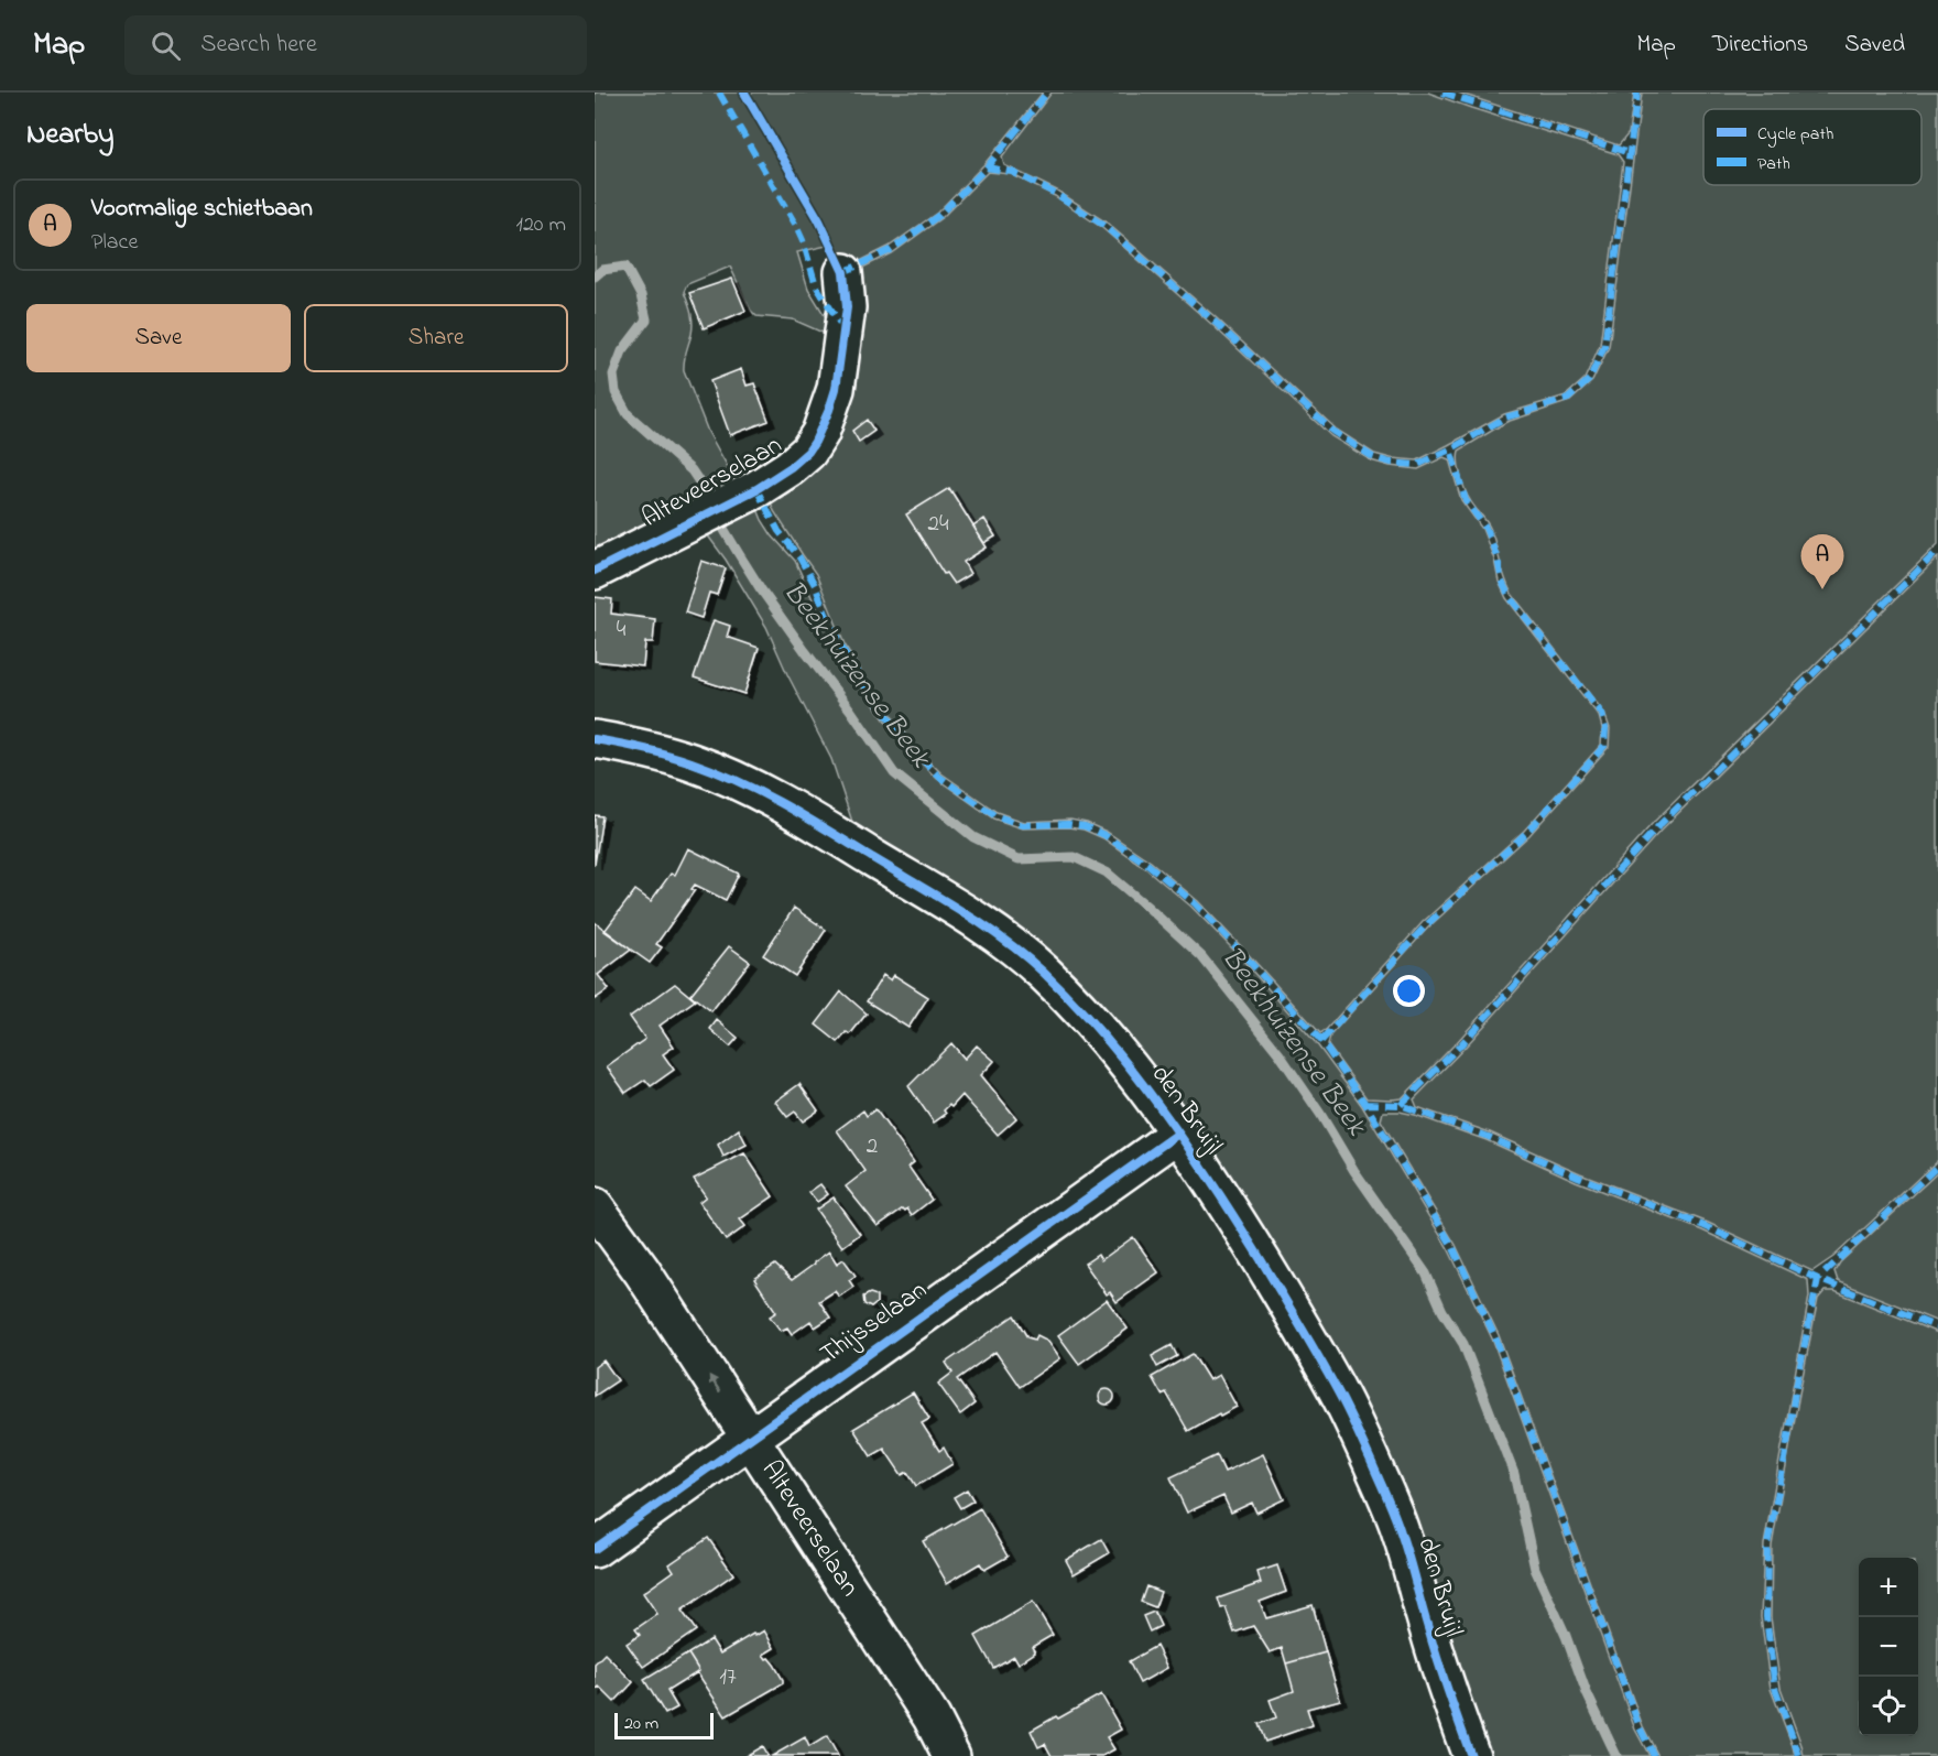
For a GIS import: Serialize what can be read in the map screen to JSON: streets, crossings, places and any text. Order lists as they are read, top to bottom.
{
  "streets": {
    "street": ["Alteveerselaan", "den Bruijl", "Thijsselaan"]
  },
  "crossings": [
    ["Alteveerselaan", "Thijsselaan"],
    ["den Bruijl", "Thijsselaan"]
  ],
  "water": ["Beekhuizense Beek"],
  "house_numbers": [
    "24",
    "4",
    "2",
    "17"
  ],
  "legend": ["Cycle path", "Path"],
  "scale_bar": "20 m",
  "page": {
    "header": "Map",
    "search": "Search here",
    "nav": ["Map", "Directions", "Saved"],
    "heading": "Nearby",
    "list": [
      {
        "mark": "A",
        "name": "Voormalige schietbaan",
        "note": "Place",
        "value": "120 m"
      }
    ],
    "buttons": ["Save", "Share"],
    "pins": "A",
    "map_buttons": ["+", "−"],
    "scale": "20 m"
  }
}
